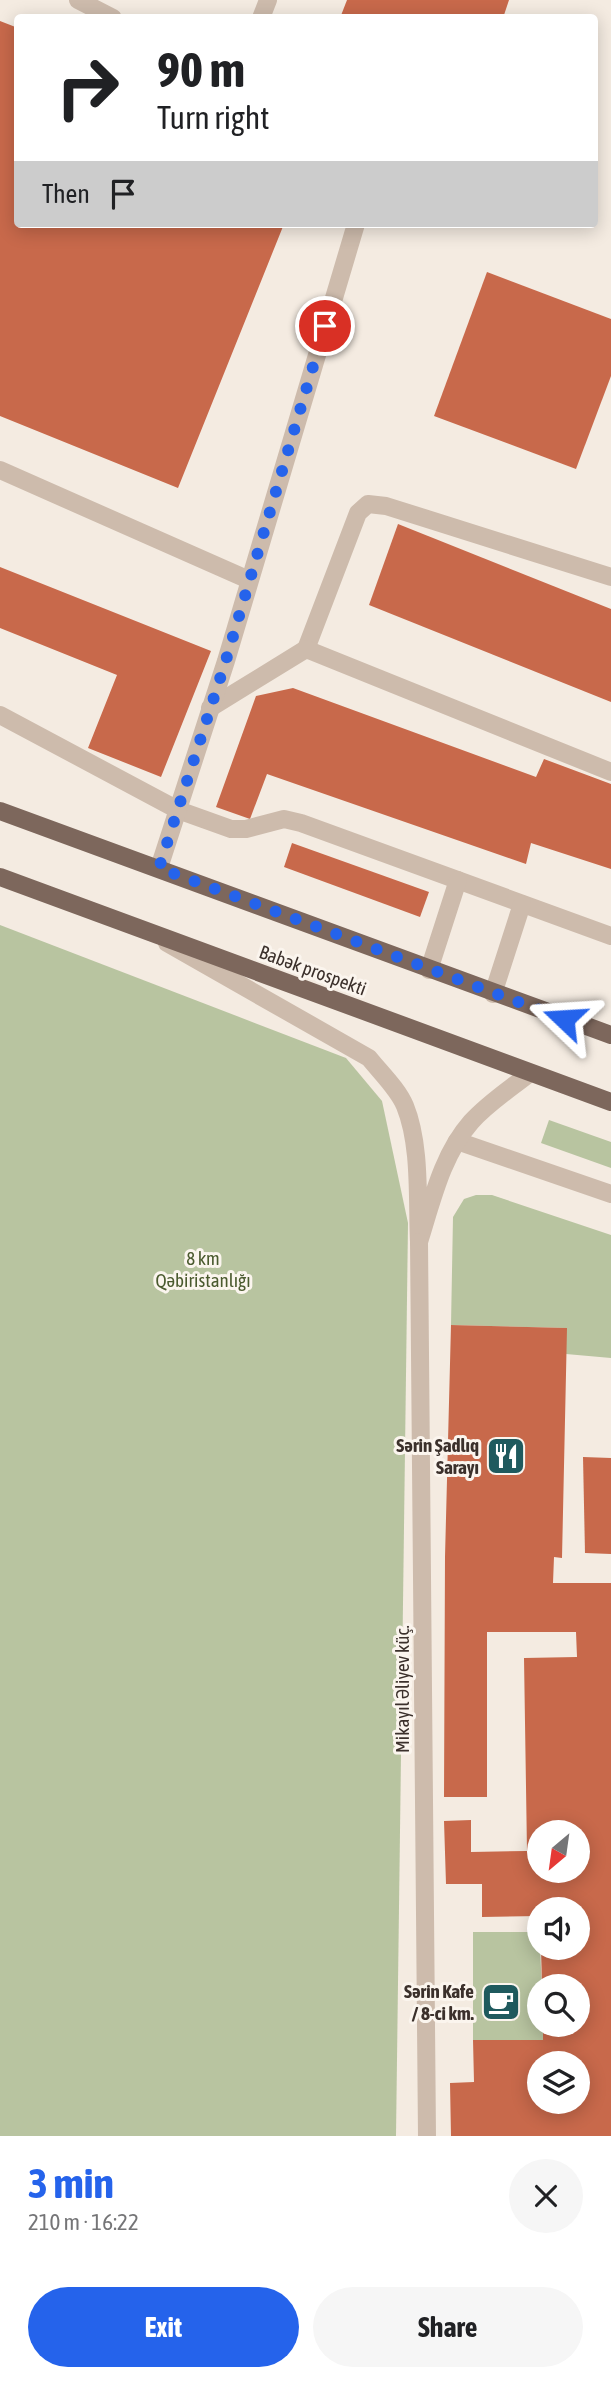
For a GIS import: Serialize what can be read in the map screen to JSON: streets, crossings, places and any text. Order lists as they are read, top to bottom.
{
  "streets": {
    "main road": ["Babək prospekti"],
    "street": ["Mikayıl Əliyev küç."]
  },
  "crossings": [
    ["Babək prospekti", "Mikayıl Əliyev küç."]
  ],
  "parks": ["8 km Qəbiristanlığı"],
  "places": {
    "restaurant": ["Sərin Şadlıq Sarayı"],
    "cafe": ["Sərin Kafe / 8-ci km."]
  },
  "north": "bottom left",
  "page": {
    "turn": ["90 m", "Turn right"],
    "then": "Then",
    "heading": ["3 min", "210 m · 16:22"],
    "buttons": ["Exit", "Share"]
  }
}
